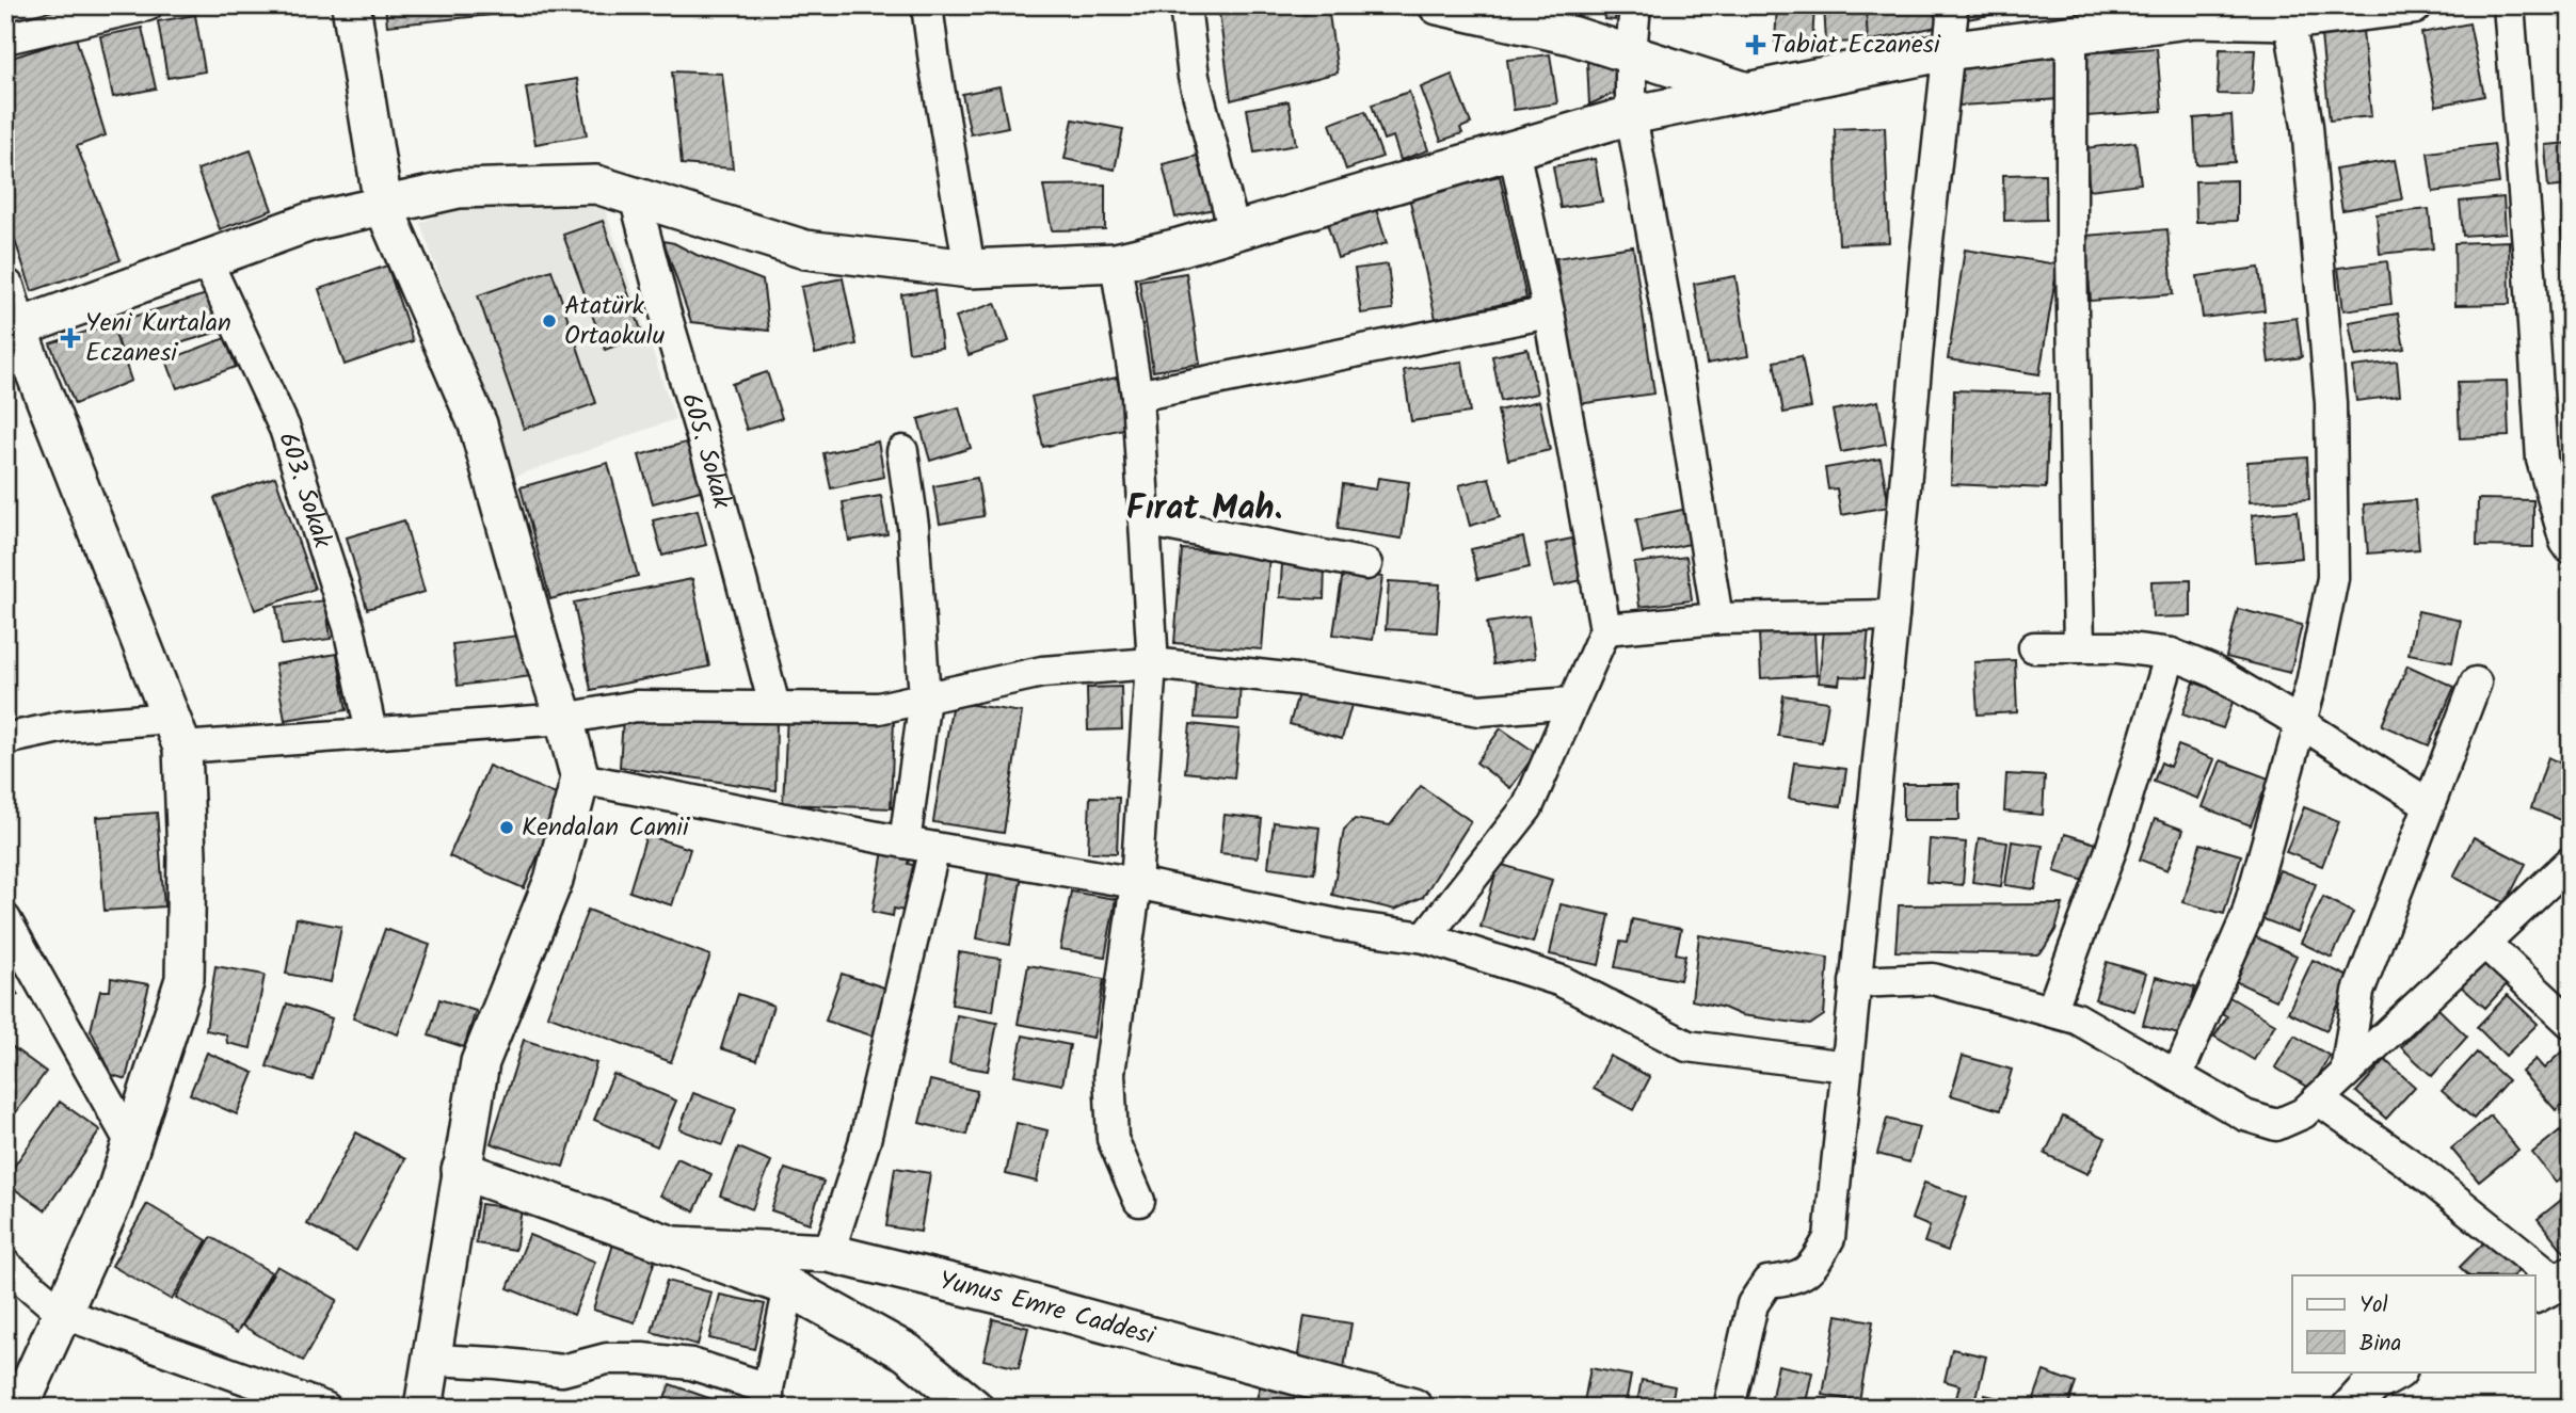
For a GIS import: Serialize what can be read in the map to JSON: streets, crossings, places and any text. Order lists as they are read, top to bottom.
{
  "streets": {
    "street": ["605. Sokak", "603. Sokak", "Yunus Emre Caddesi"]
  },
  "districts": ["Fırat Mah."],
  "places": {
    "health": ["Tabiat Eczanesi", "Yeni Kurtalan Eczanesi"],
    "other": ["Atatürk Ortaokulu", "Kendalan Camii"]
  },
  "legend": ["Yol", "Bina"]
}
